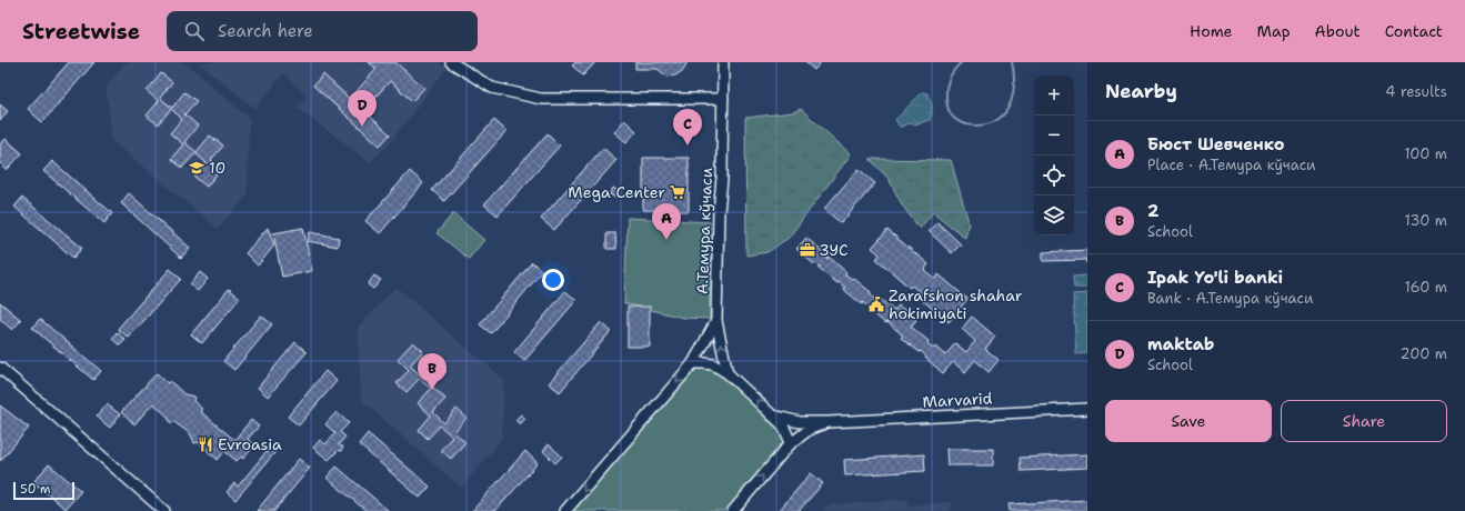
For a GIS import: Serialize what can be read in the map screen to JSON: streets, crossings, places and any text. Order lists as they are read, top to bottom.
{
  "streets": {
    "street": ["А.Темура кўчаси", "Marvarid"]
  },
  "places": {
    "school or university": ["10"],
    "supermarket": ["Mega Center"],
    "office": ["ЗУС"],
    "public building": ["Zarafshon shahar hokimiyati"],
    "restaurant": ["Evroasia"]
  },
  "scale_bar": "50 m",
  "page": {
    "header": "Streetwise",
    "search": "Search here",
    "nav": [
      "Home",
      "Map",
      "About",
      "Contact"
    ],
    "heading": ["Nearby", "4 results"],
    "map_buttons": ["+", "−"],
    "pins": [
      "D",
      "C",
      "A",
      "B"
    ],
    "list": [
      {
        "mark": "A",
        "name": "Бюст Шевченко",
        "note": "Place · А.Темура кўчаси",
        "value": "100 m"
      },
      {
        "mark": "B",
        "name": "2",
        "note": "School",
        "value": "130 m"
      },
      {
        "mark": "C",
        "name": "Ipak Yo'li banki",
        "note": "Bank · А.Темура кўчаси",
        "value": "160 m"
      },
      {
        "mark": "D",
        "name": "maktab",
        "note": "School",
        "value": "200 m"
      }
    ],
    "buttons": ["Save", "Share"],
    "scale": "50 m"
  }
}
